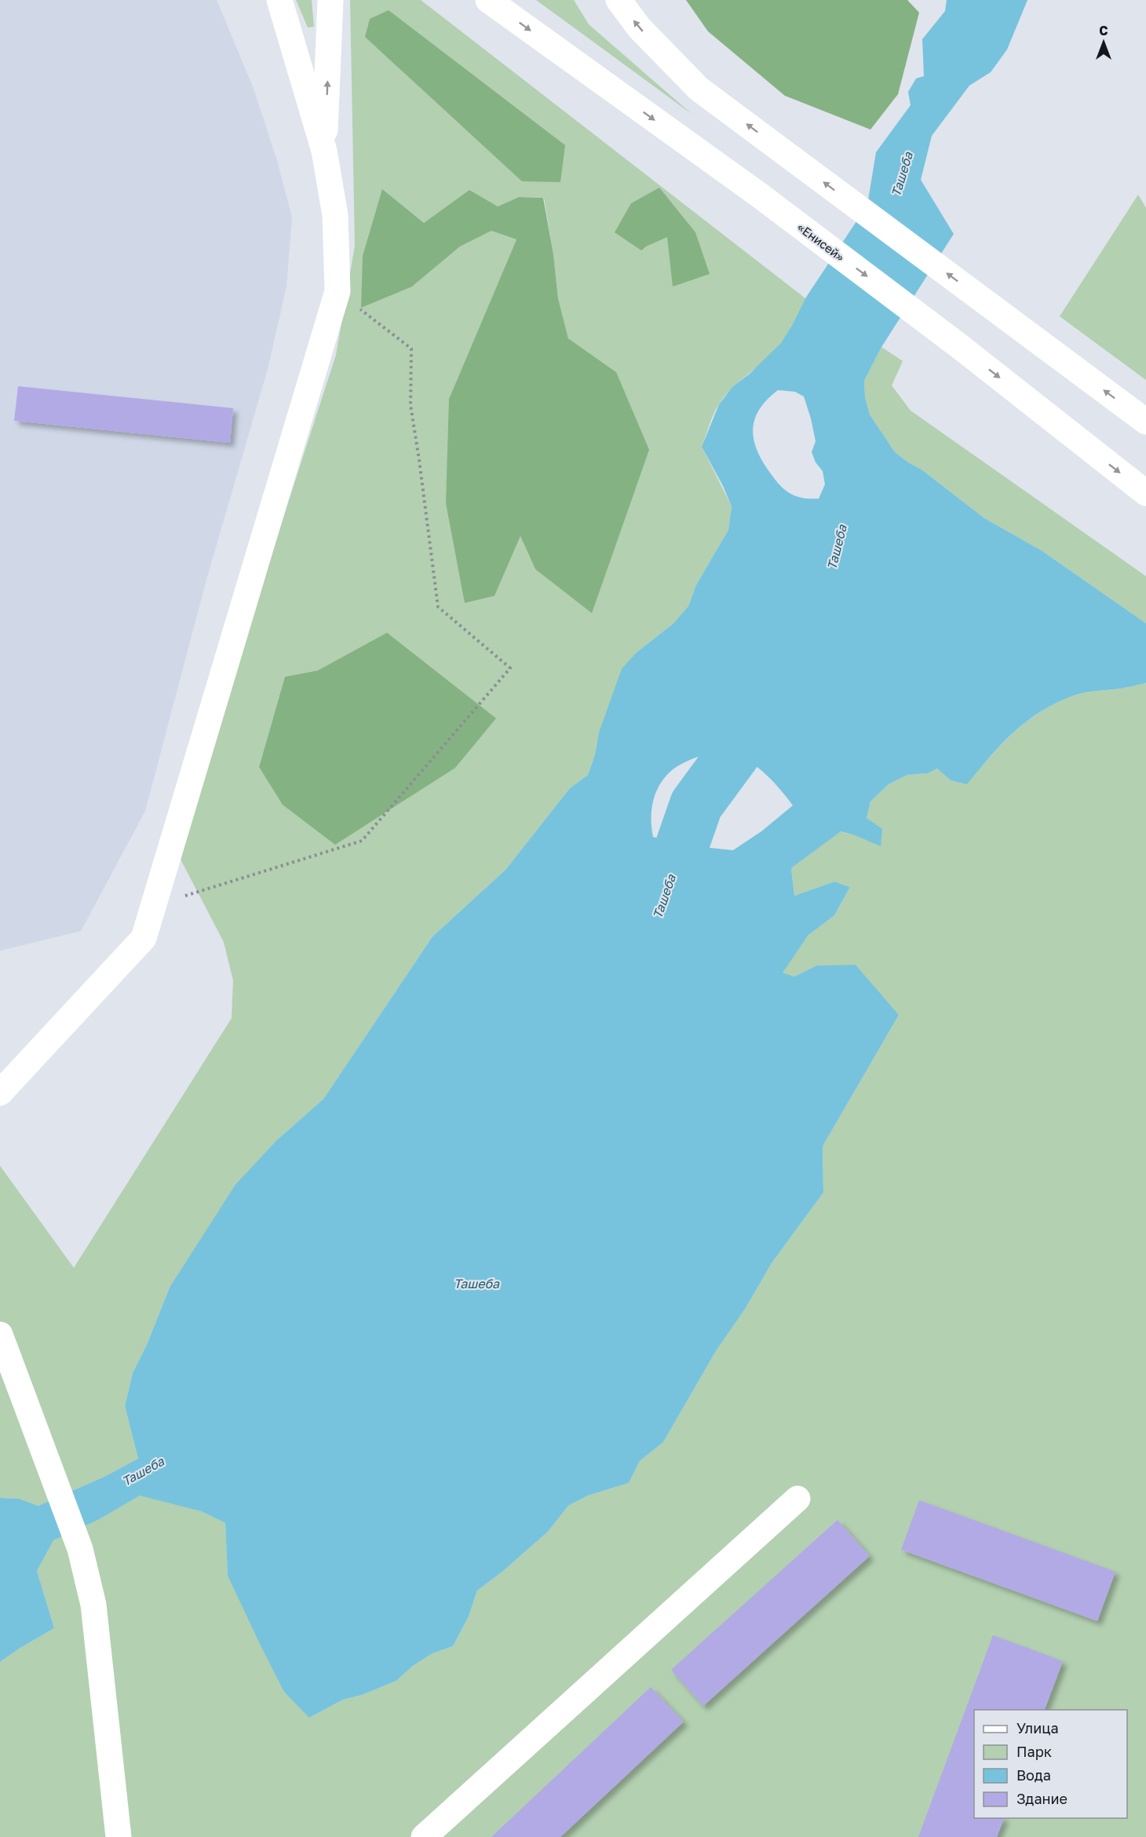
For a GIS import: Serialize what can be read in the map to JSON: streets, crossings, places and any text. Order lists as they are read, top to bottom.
{
  "streets": {
    "main road": ["«Енисей»"]
  },
  "water": ["Ташеба"],
  "legend": [
    "Улица",
    "Парк",
    "Вода",
    "Здание"
  ],
  "north": "top"
}
